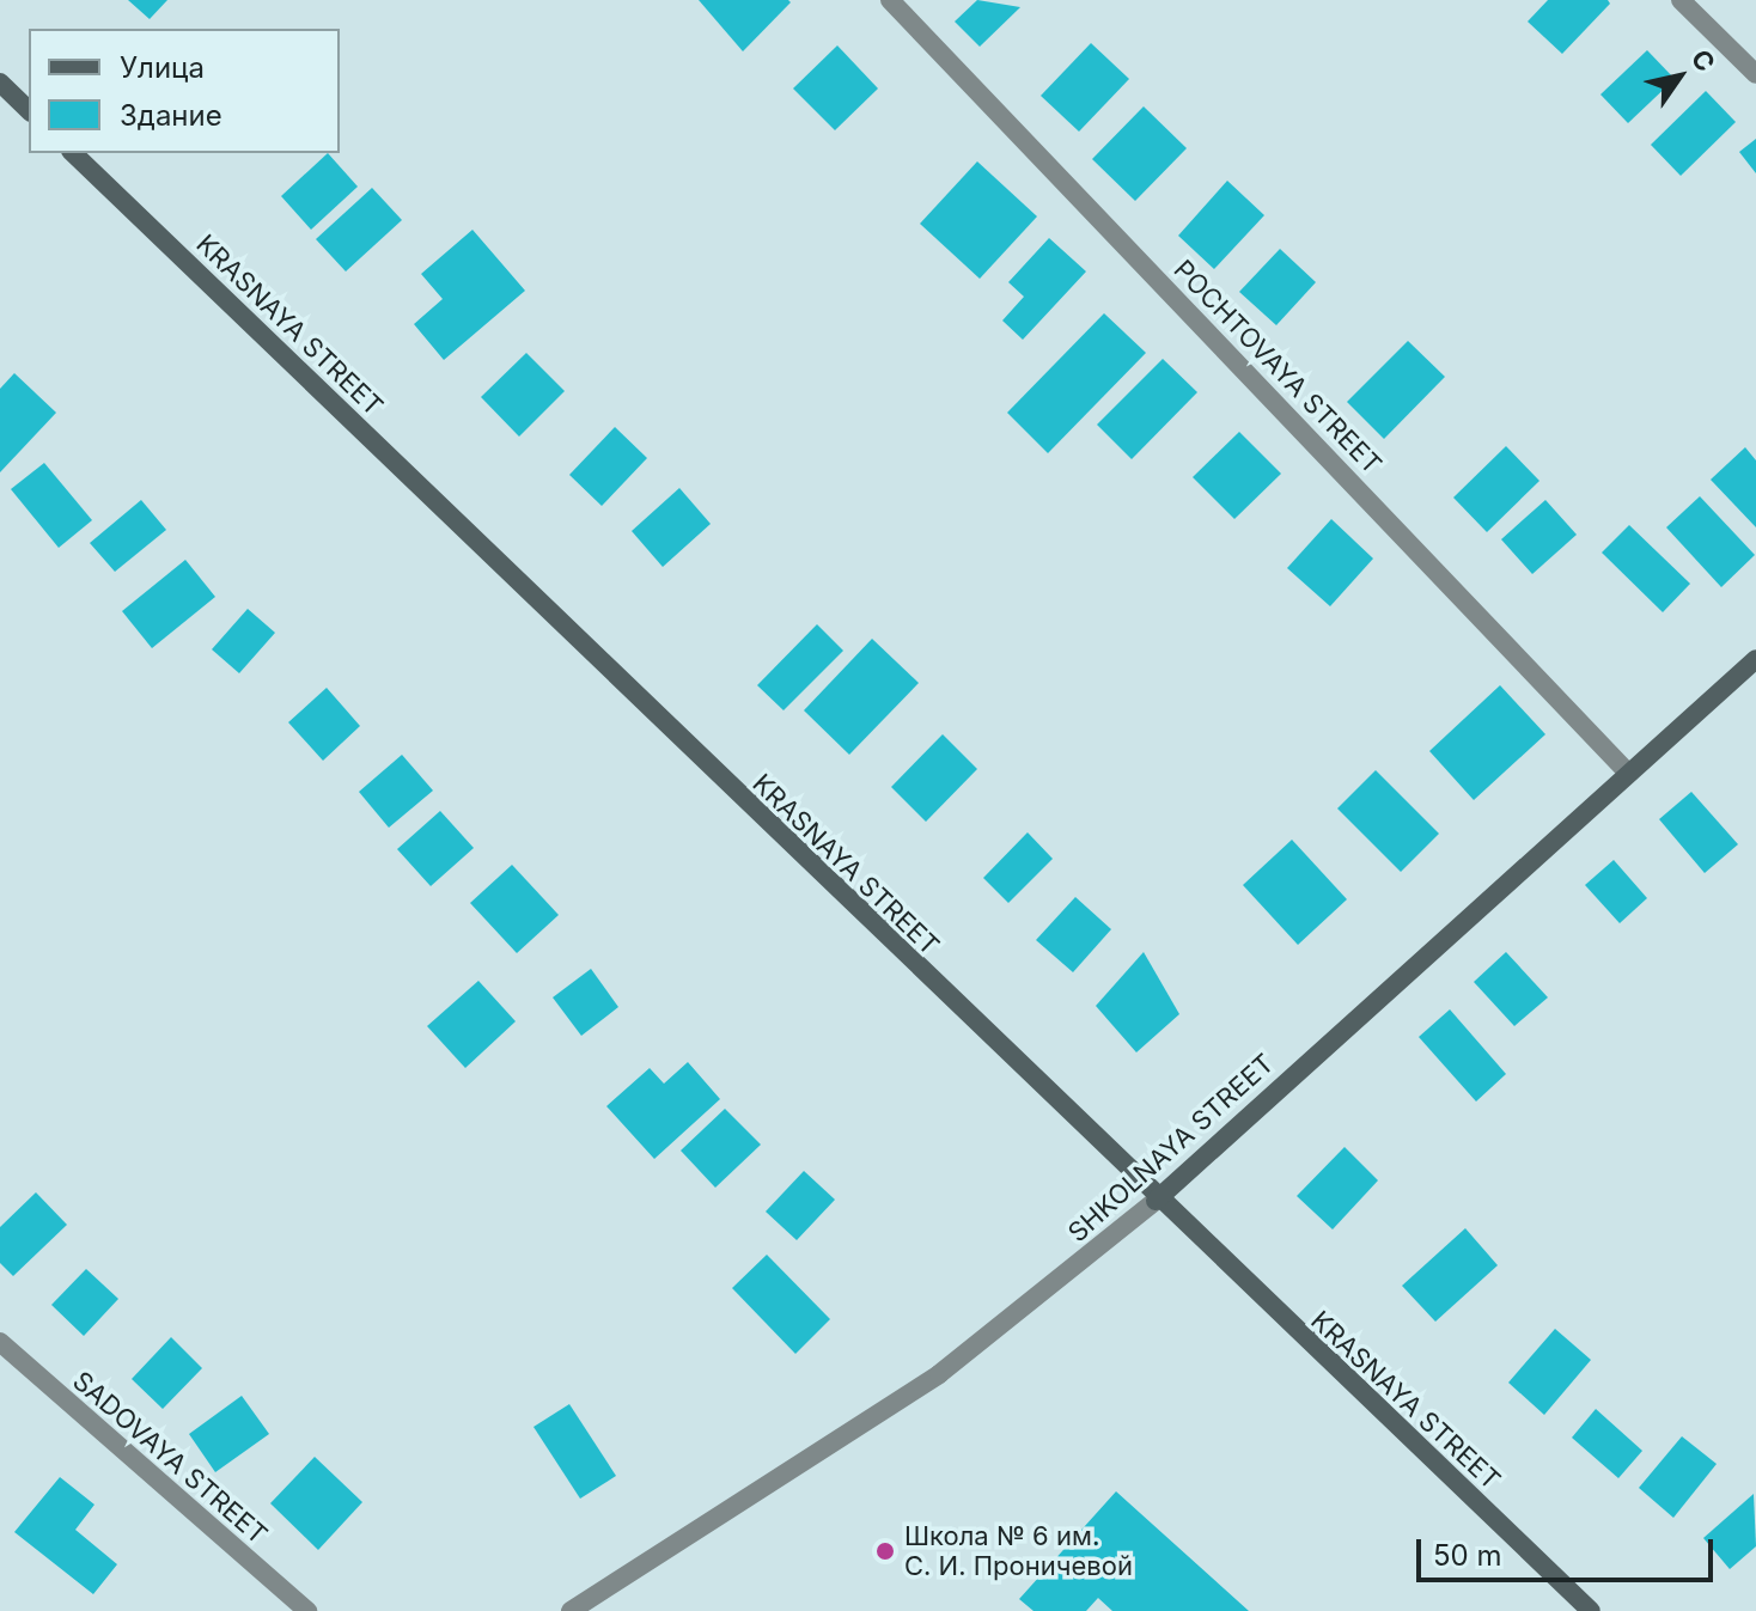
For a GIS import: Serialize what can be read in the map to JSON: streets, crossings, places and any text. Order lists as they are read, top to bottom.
{
  "streets": {
    "street": [
      "KRASNAYA STREET",
      "POCHTOVAYA STREET",
      "SHKOLNAYA STREET",
      "SADOVAYA STREET"
    ]
  },
  "crossings": [
    ["KRASNAYA STREET", "SHKOLNAYA STREET"],
    ["POCHTOVAYA STREET", "SHKOLNAYA STREET"]
  ],
  "places": ["Школа № 6 им. С. И. Проничевой"],
  "legend": ["Улица", "Здание"],
  "scale_bar": "50 m",
  "north": "top right"
}
